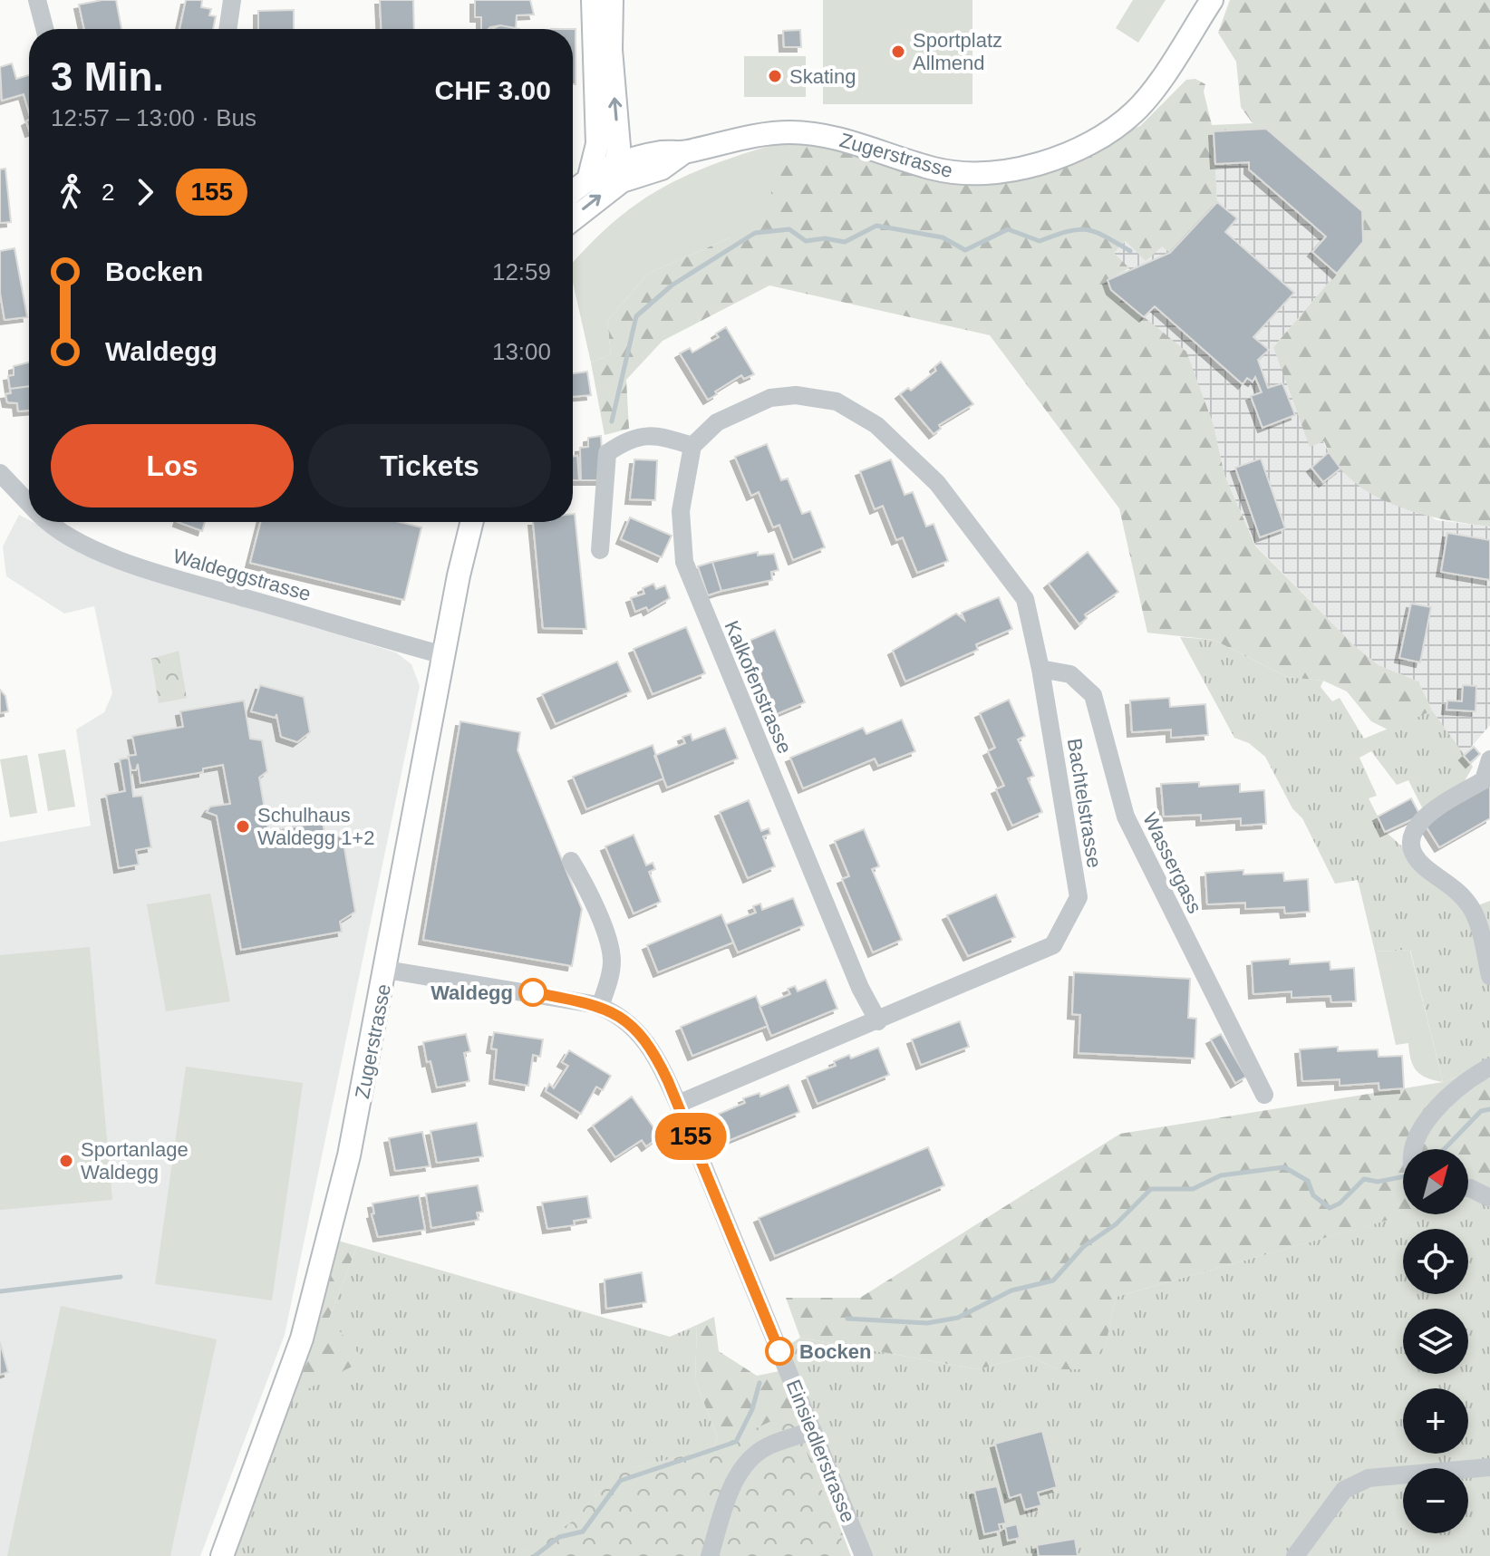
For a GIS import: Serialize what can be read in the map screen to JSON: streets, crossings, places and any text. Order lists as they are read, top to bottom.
{
  "streets": {
    "main road": ["Zugerstrasse"],
    "street": [
      "Waldeggstrasse",
      "Kalkofenstrasse",
      "Bachtelstrasse",
      "Wassergass",
      "Einsiedlerstrasse"
    ]
  },
  "crossings": [
    ["Zugerstrasse", "Waldeggstrasse"],
    ["Zugerstrasse", "Einsiedlerstrasse"],
    ["Kalkofenstrasse", "Bachtelstrasse"],
    ["Bachtelstrasse", "Wassergass"],
    ["Bachtelstrasse", "Einsiedlerstrasse"]
  ],
  "places": [
    "Sportplatz Allmend",
    "Skating",
    "Schulhaus Waldegg 1+2",
    "Waldegg",
    "Sportanlage Waldegg",
    "Bocken"
  ],
  "lines": ["bus line 155"],
  "north": "top right",
  "page": {
    "on_map": "155",
    "heading": ["3 Min.", "12:57 – 13:00 · Bus", "CHF 3.00"],
    "legs": ["2", "155"],
    "list": [
      {
        "name": "Bocken",
        "value": "12:59"
      },
      {
        "name": "Waldegg",
        "value": "13:00"
      }
    ],
    "buttons": ["Los", "Tickets"],
    "map_buttons": ["+", "−"]
  }
}
